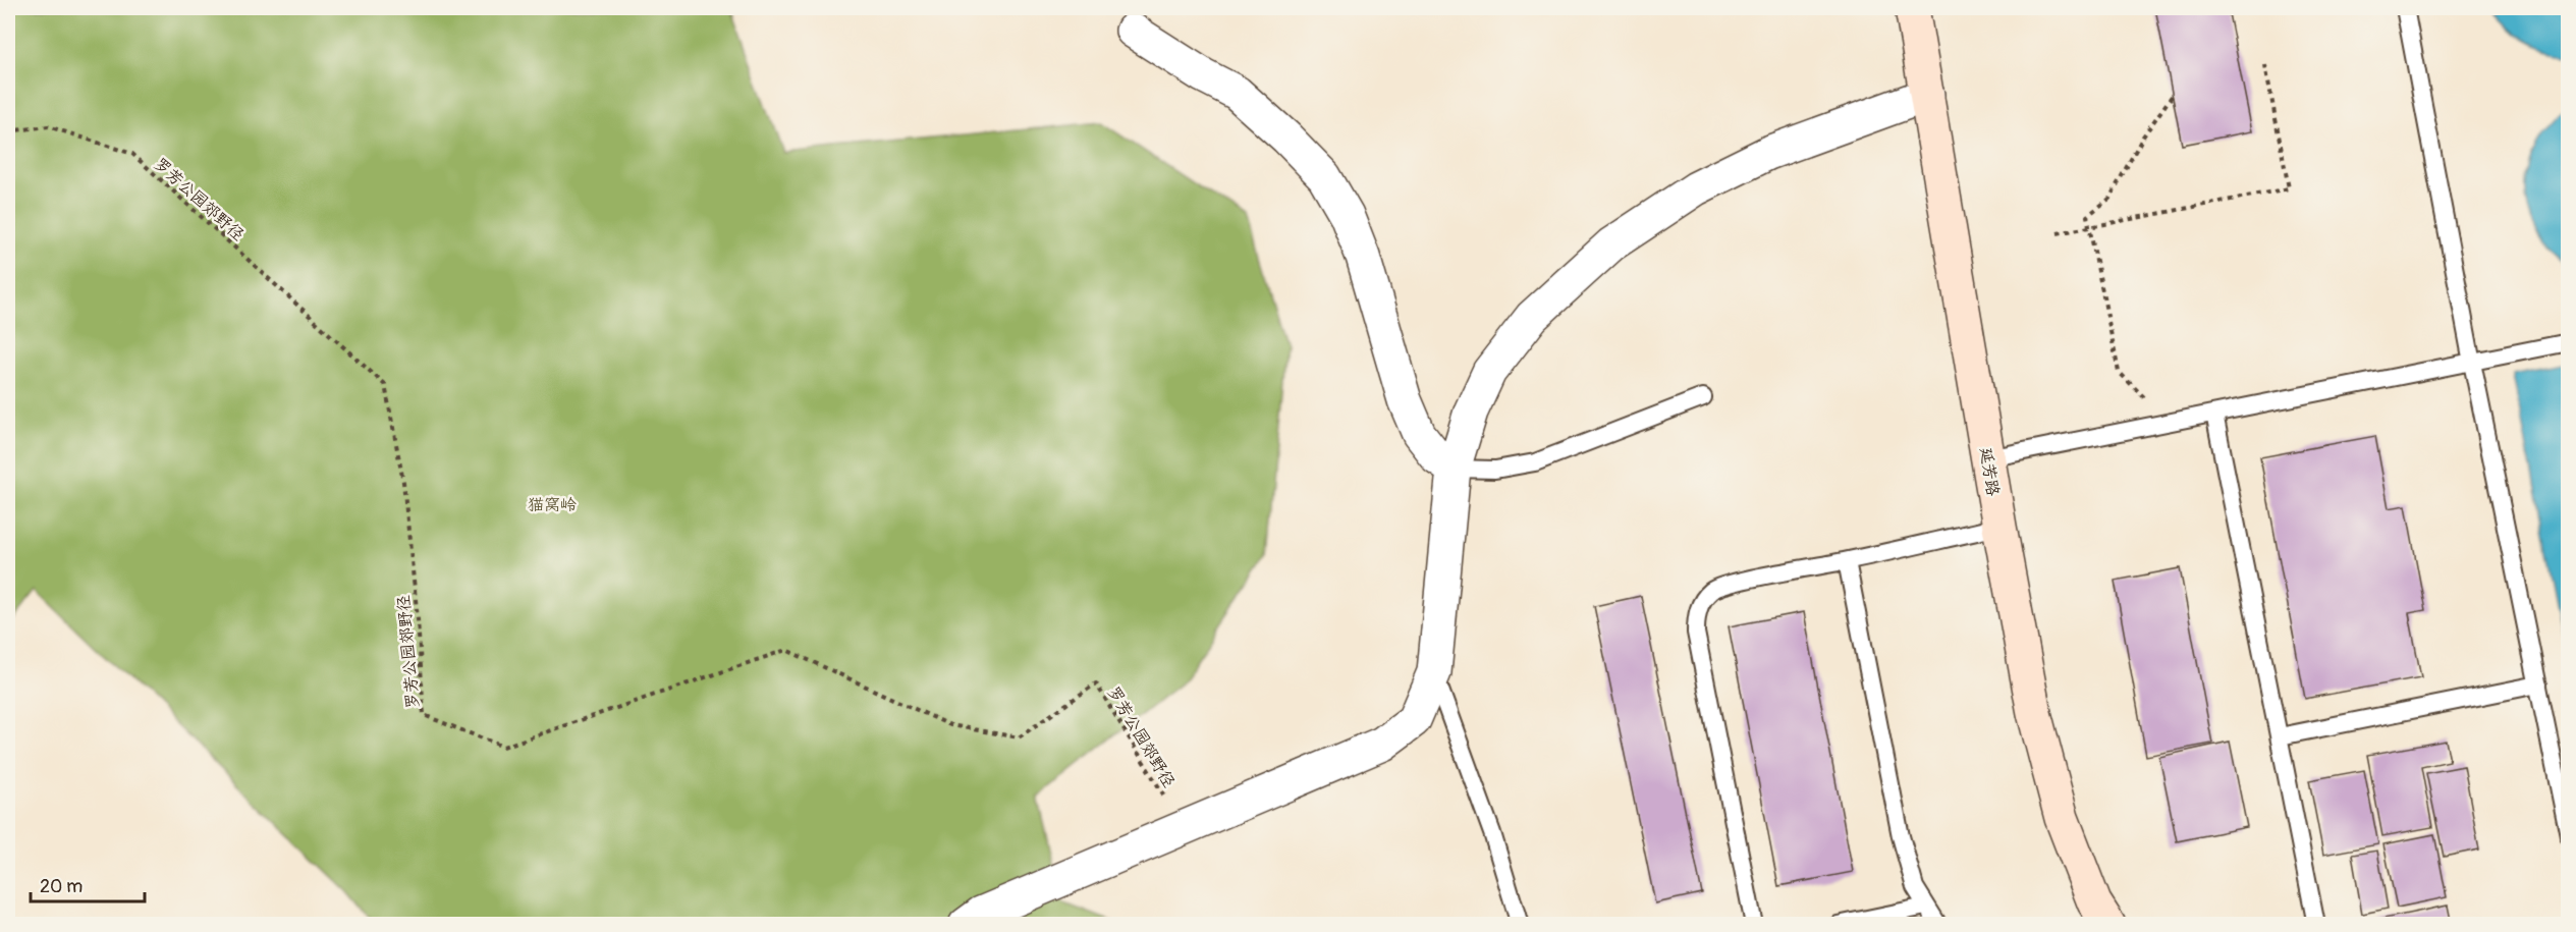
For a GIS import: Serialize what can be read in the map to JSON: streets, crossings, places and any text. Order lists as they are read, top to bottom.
{
  "streets": {
    "main road": ["延芳路"],
    "path": ["罗芳公园郊野径"]
  },
  "parks": ["猫窝岭"],
  "scale_bar": "20 m"
}
